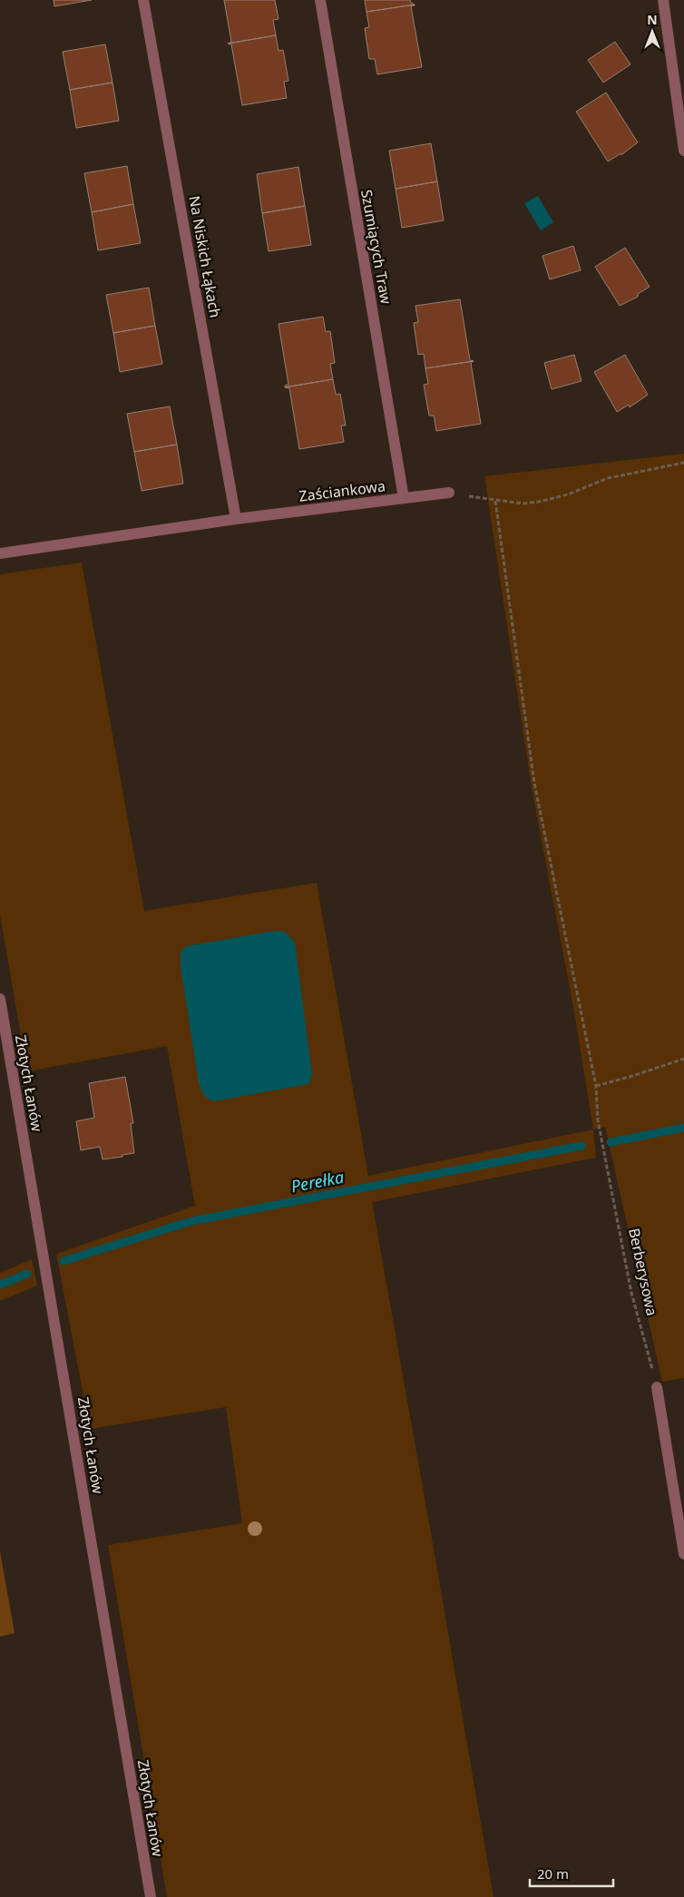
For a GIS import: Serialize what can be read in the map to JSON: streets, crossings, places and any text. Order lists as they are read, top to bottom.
{
  "streets": {
    "street": [
      "Szumiących Traw",
      "Na Niskich Łąkach",
      "Zaściankowa",
      "Złotych Łanów"
    ],
    "path": ["Berberysowa"]
  },
  "crossings": [
    ["Szumiących Traw", "Zaściankowa"],
    ["Na Niskich Łąkach", "Zaściankowa"]
  ],
  "water": ["Perełka"],
  "scale_bar": "20 m",
  "north": "top"
}
